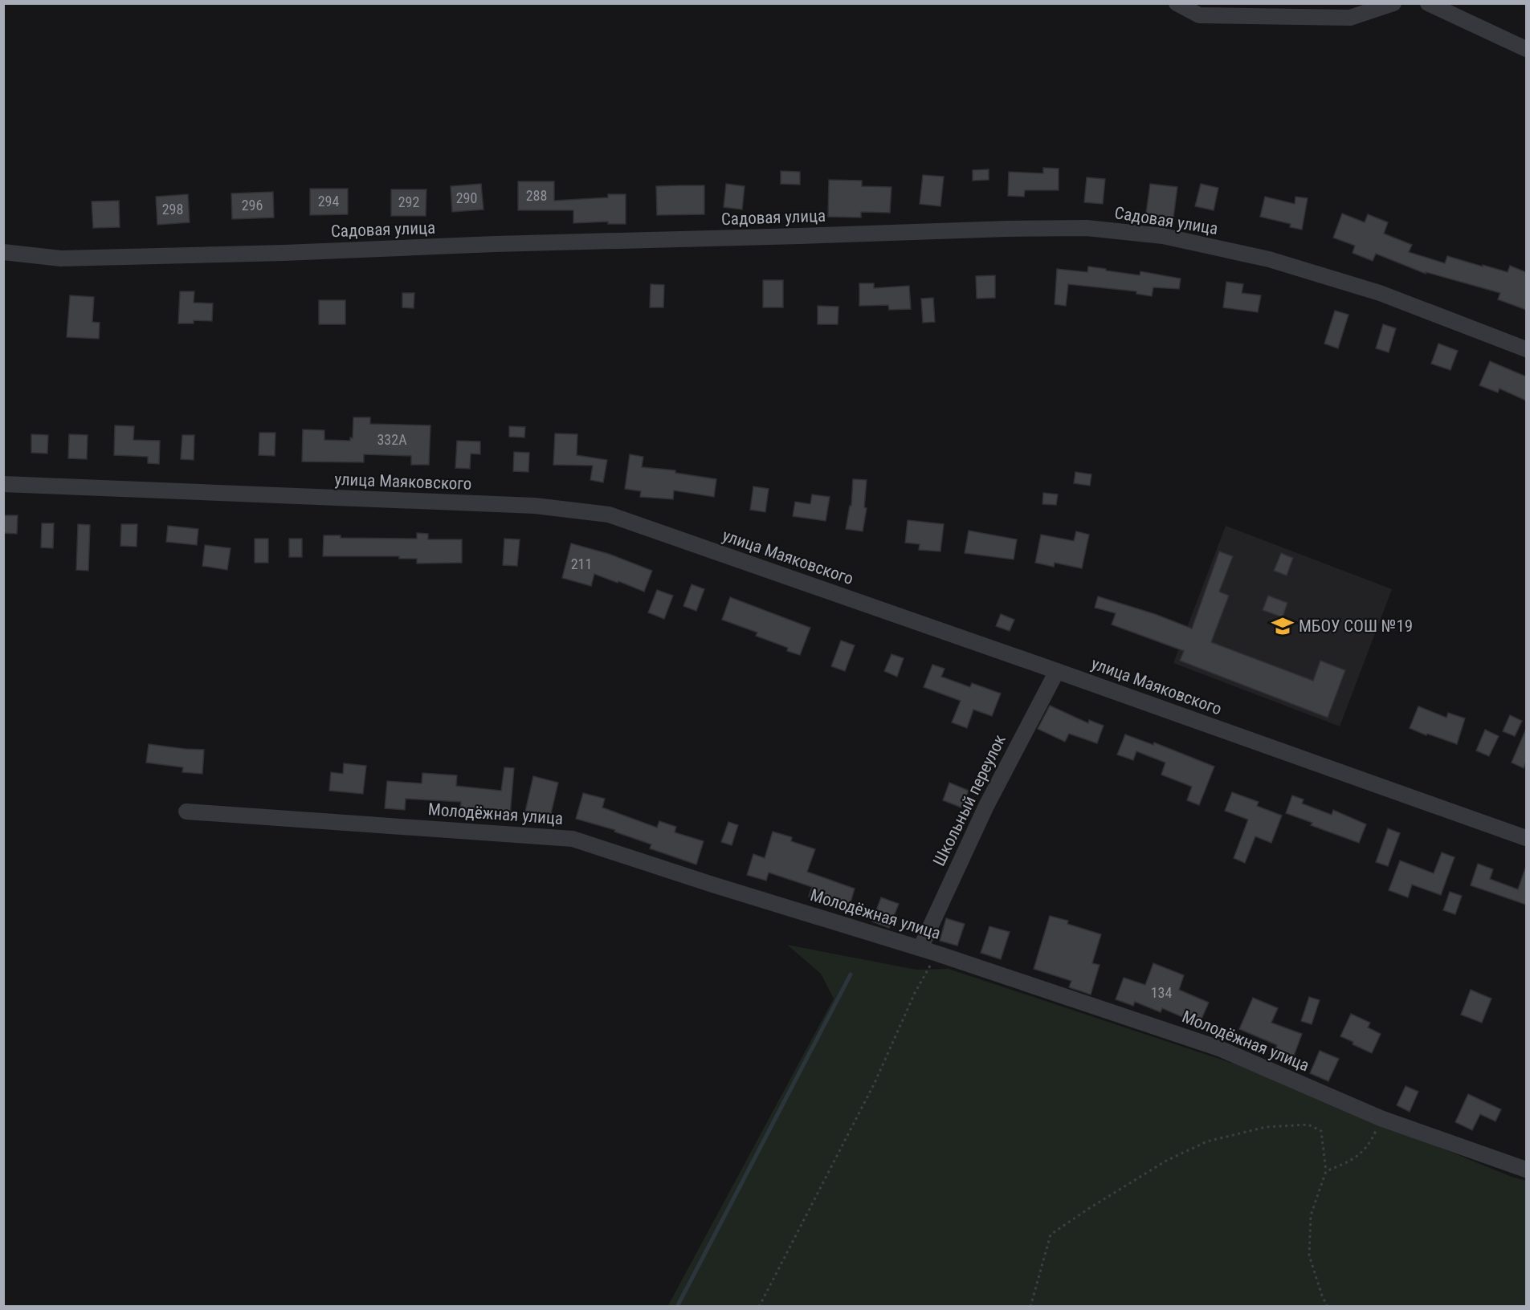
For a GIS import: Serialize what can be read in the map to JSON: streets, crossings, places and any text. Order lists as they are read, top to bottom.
{
  "streets": {
    "street": [
      "Садовая улица",
      "улица Маяковского",
      "Школьный переулок",
      "Молодёжная улица"
    ]
  },
  "crossings": [
    ["улица Маяковского", "Школьный переулок"],
    ["Школьный переулок", "Молодёжная улица"]
  ],
  "places": {
    "school or university": ["МБОУ СОШ №19"]
  },
  "house_numbers": [
    "288",
    "290",
    "294",
    "292",
    "296",
    "298",
    "332А",
    "211",
    "134"
  ]
}
